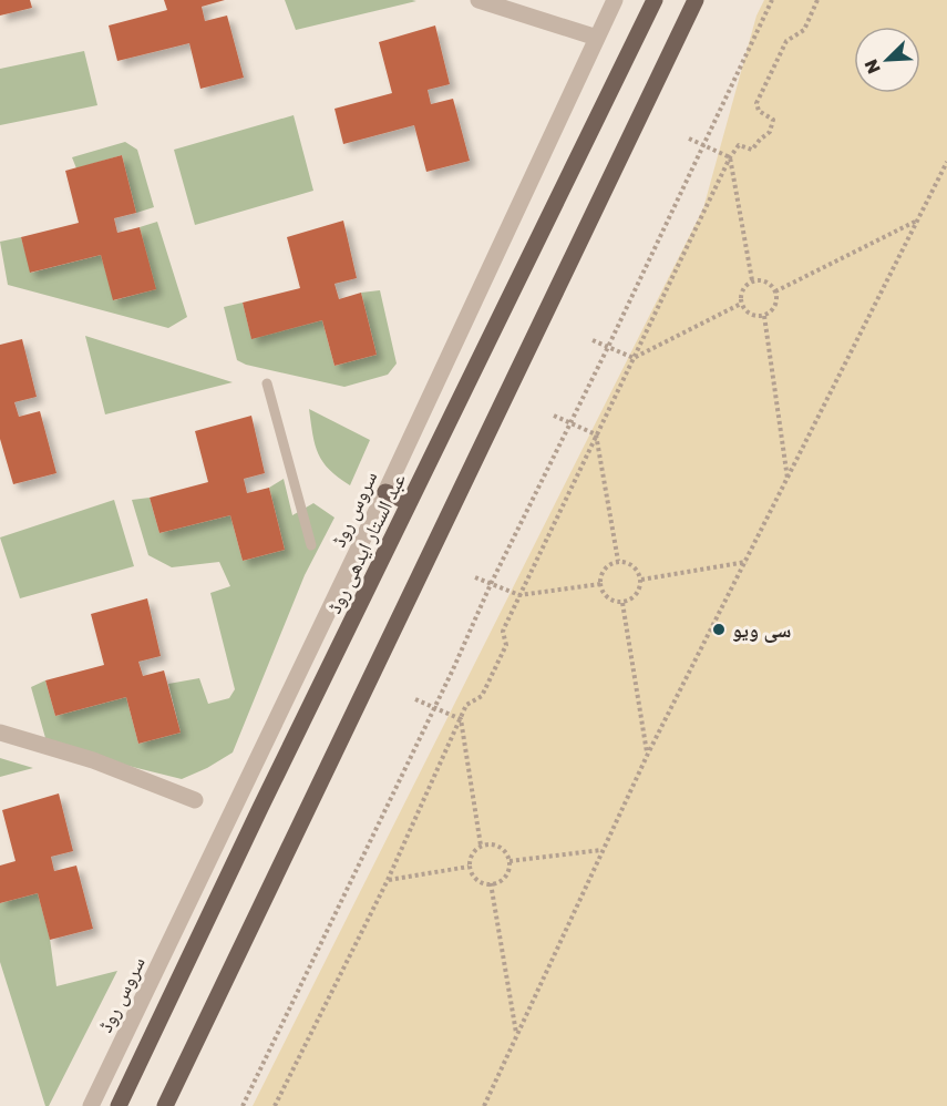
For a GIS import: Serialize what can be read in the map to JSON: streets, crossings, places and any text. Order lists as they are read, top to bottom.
{
  "streets": {
    "main road": ["عبد الستار ایدھی روڈ"],
    "street": ["سروس روڈ"]
  },
  "places": ["سی ویو"],
  "north": "bottom left"
}
